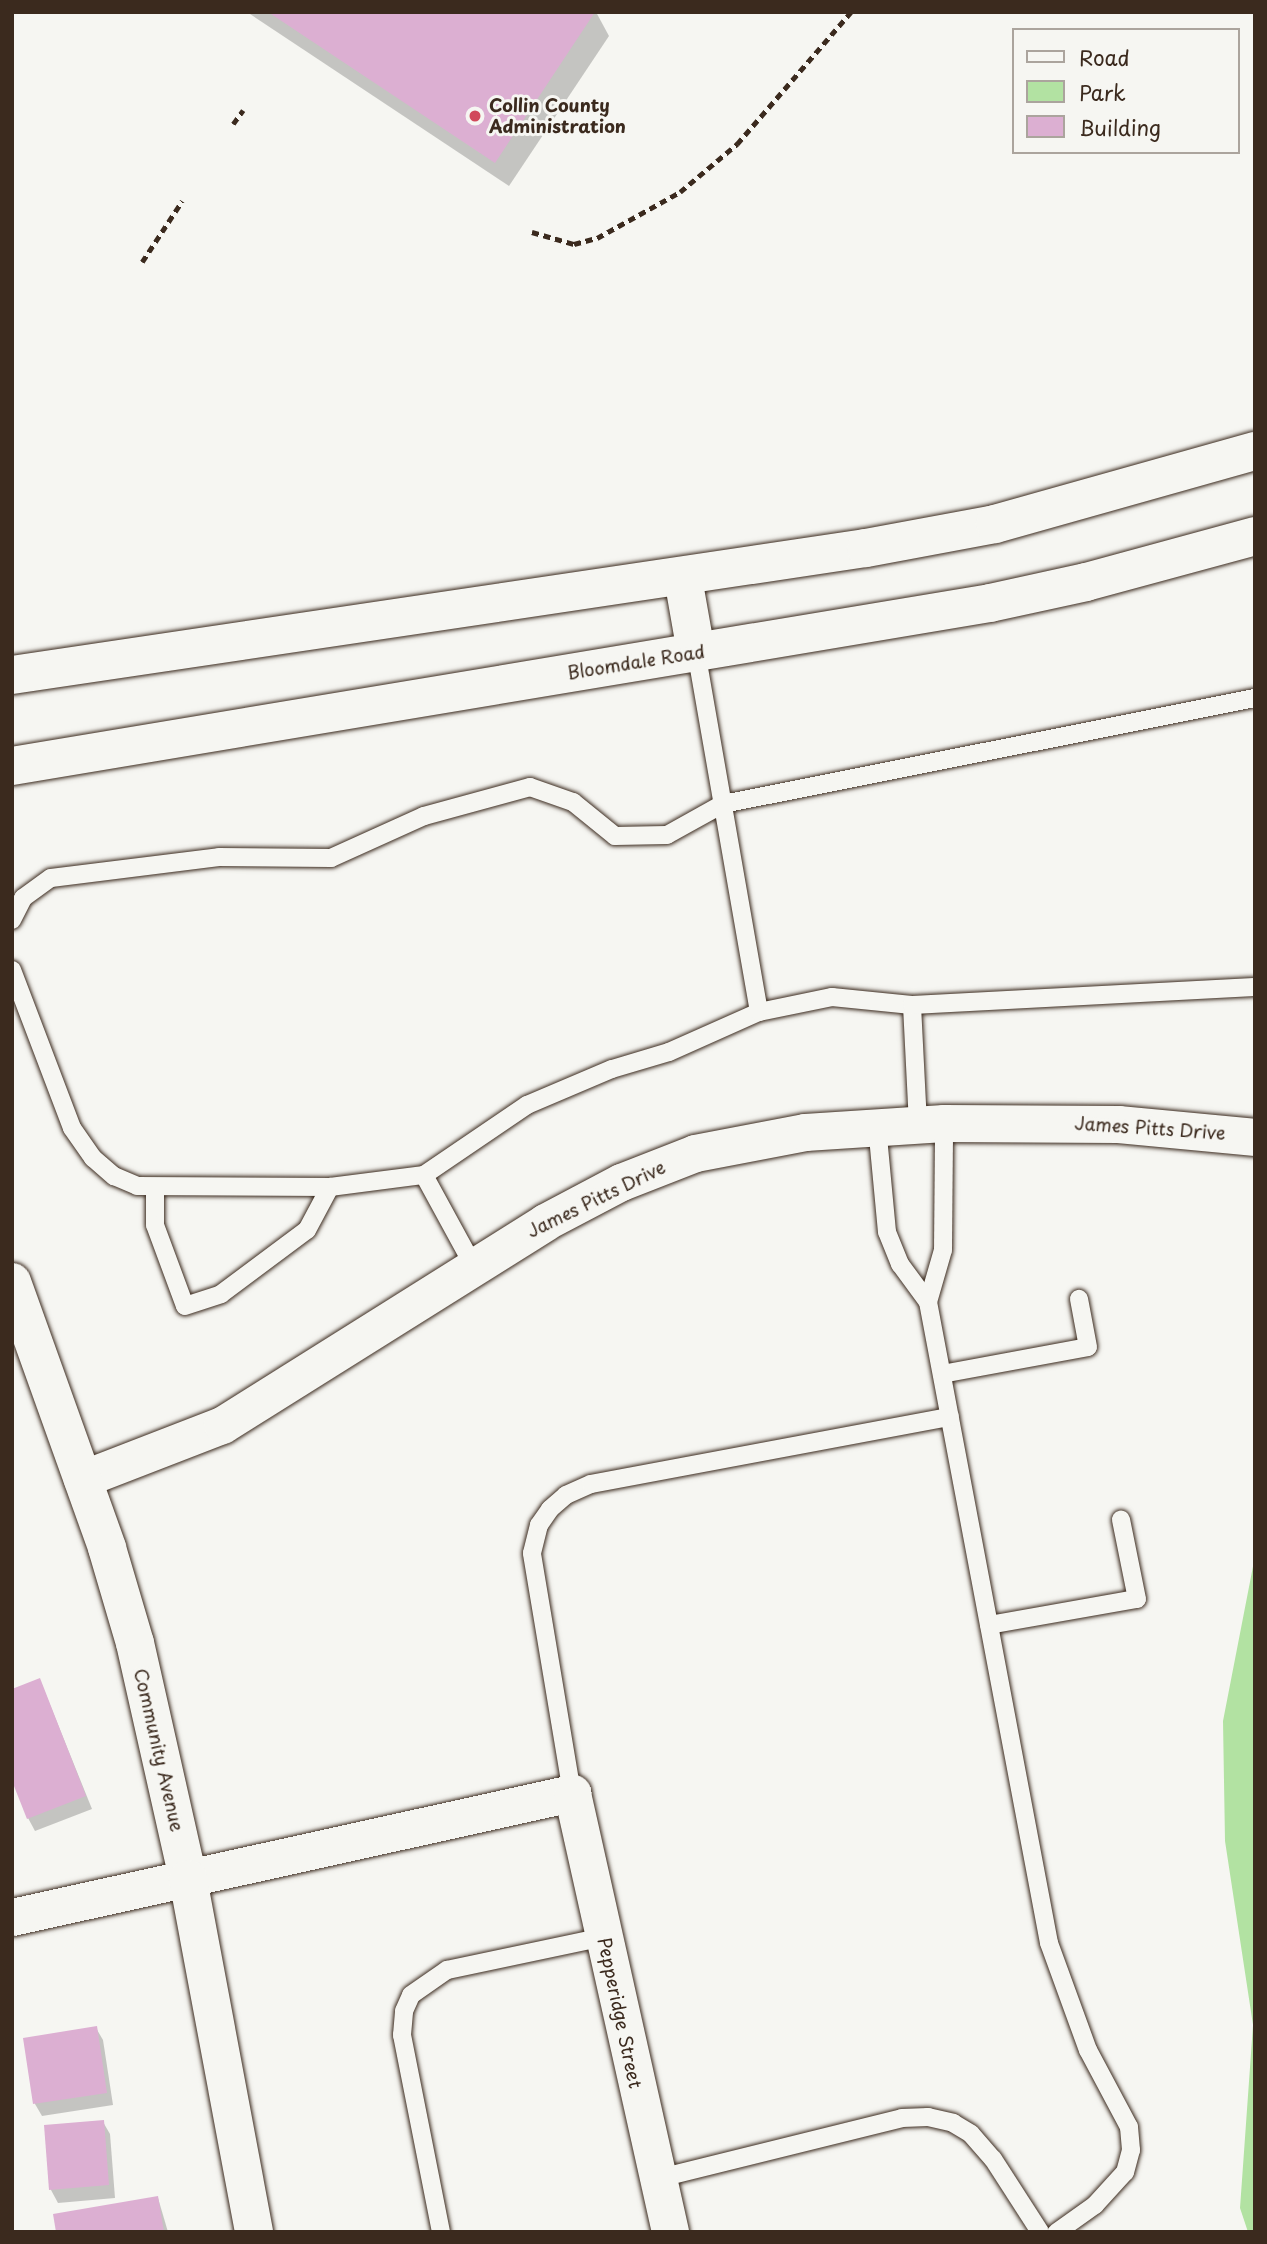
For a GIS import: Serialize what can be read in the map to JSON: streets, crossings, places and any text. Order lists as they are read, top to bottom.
{
  "streets": {
    "street": [
      "Bloomdale Road",
      "James Pitts Drive",
      "Community Avenue",
      "Pepperidge Street"
    ]
  },
  "crossings": [
    ["James Pitts Drive", "Community Avenue"]
  ],
  "places": ["Collin County Administration"],
  "legend": ["Road", "Park", "Building"]
}
